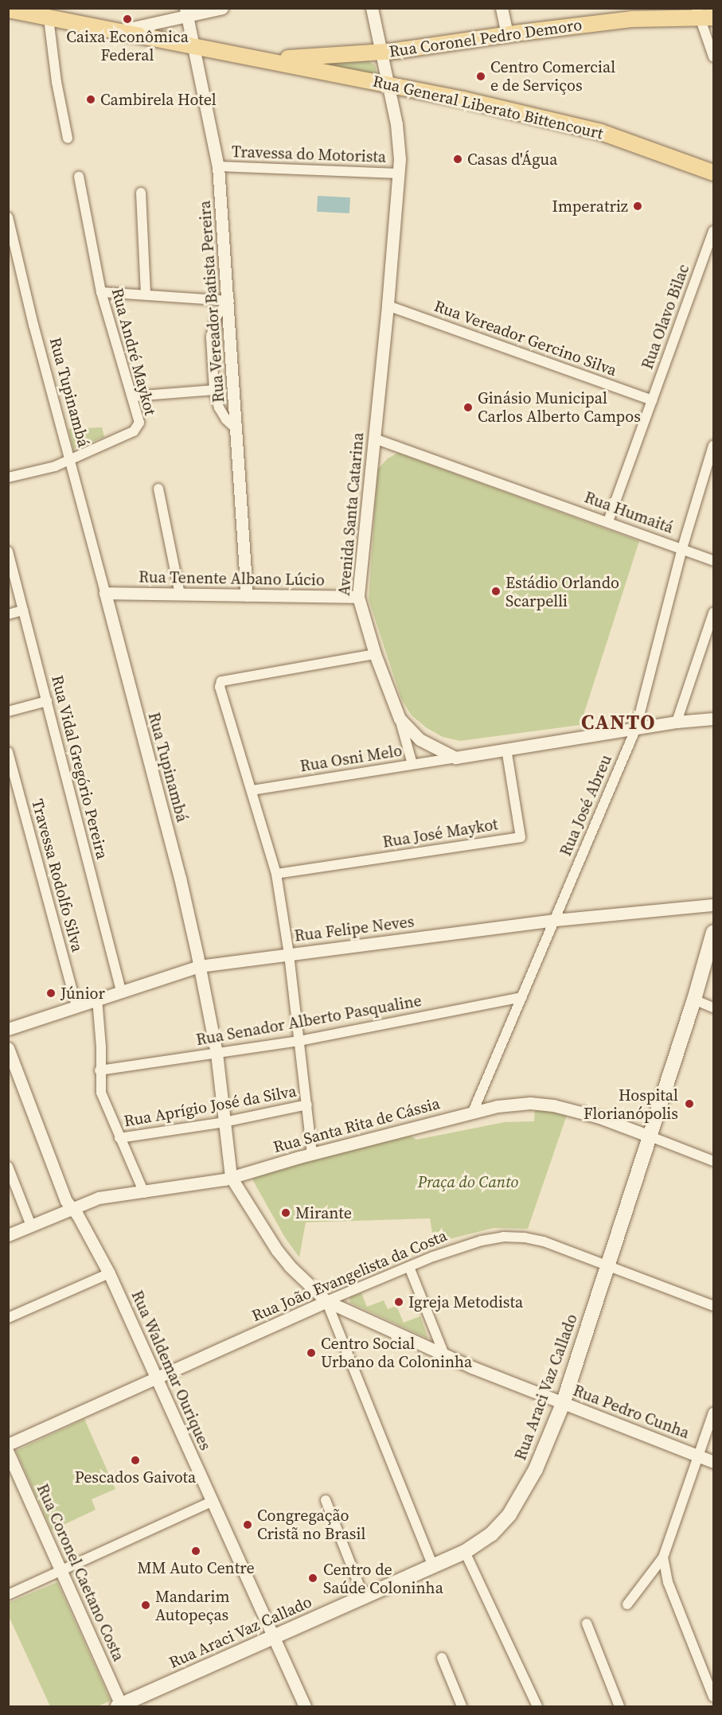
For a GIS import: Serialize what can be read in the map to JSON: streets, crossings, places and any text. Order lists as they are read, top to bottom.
{
  "streets": {
    "main road": ["Rua Coronel Pedro Demoro", "Rua General Liberato Bittencourt", "Rua Araci Vaz Callado"],
    "street": [
      "Travessa do Motorista",
      "Rua Vereador Batista Pereira",
      "Rua Olavo Bilac",
      "Rua Vereador Gercino Silva",
      "Rua André Maykot",
      "Rua Tupinambá",
      "Rua Humaitá",
      "Avenida Santa Catarina",
      "Rua Tenente Albano Lúcio",
      "Rua Osni Melo",
      "Rua Vidal Gregório Pereira",
      "Rua José Abreu",
      "Rua José Maykot",
      "Travessa Rodolfo Silva",
      "Rua Felipe Neves",
      "Rua Senador Alberto Pasqualine",
      "Rua Aprígio José da Silva",
      "Rua Santa Rita de Cássia",
      "Rua João Evangelista da Costa",
      "Rua Waldemar Ouriques",
      "Rua Pedro Cunha",
      "Rua Coronel Caetano Costa"
    ]
  },
  "crossings": [
    ["Rua Coronel Pedro Demoro", "Rua General Liberato Bittencourt"],
    ["Rua Coronel Pedro Demoro", "Avenida Santa Catarina"],
    ["Rua General Liberato Bittencourt", "Avenida Santa Catarina"],
    ["Travessa do Motorista", "Rua Vereador Batista Pereira"],
    ["Travessa do Motorista", "Avenida Santa Catarina"],
    ["Rua Vereador Batista Pereira", "Rua Tenente Albano Lúcio"],
    ["Rua Olavo Bilac", "Rua Vereador Gercino Silva"],
    ["Rua Olavo Bilac", "Rua Humaitá"],
    ["Rua Vereador Gercino Silva", "Avenida Santa Catarina"],
    ["Rua André Maykot", "Rua Tupinambá"],
    ["Rua Tupinambá", "Rua Tenente Albano Lúcio"],
    ["Rua Tupinambá", "Rua Felipe Neves"],
    ["Rua Tupinambá", "Rua Senador Alberto Pasqualine"],
    ["Rua Tupinambá", "Rua Aprígio José da Silva"],
    ["Rua Tupinambá", "Rua Santa Rita de Cássia"],
    ["Rua Tupinambá", "Rua João Evangelista da Costa"],
    ["Rua Tupinambá", "Rua Pedro Cunha"],
    ["Rua Humaitá", "Avenida Santa Catarina"],
    ["Rua Humaitá", "Rua José Abreu"],
    ["Avenida Santa Catarina", "Rua Tenente Albano Lúcio"],
    ["Avenida Santa Catarina", "Rua Osni Melo"],
    ["Rua Vidal Gregório Pereira", "Rua Felipe Neves"],
    ["Rua José Abreu", "Rua Felipe Neves"],
    ["Rua José Abreu", "Rua Senador Alberto Pasqualine"],
    ["Rua José Abreu", "Rua Santa Rita de Cássia"],
    ["Travessa Rodolfo Silva", "Rua Felipe Neves"],
    ["Rua Santa Rita de Cássia", "Rua Waldemar Ouriques"],
    ["Rua Santa Rita de Cássia", "Rua Araci Vaz Callado"],
    ["Rua João Evangelista da Costa", "Rua Waldemar Ouriques"],
    ["Rua João Evangelista da Costa", "Rua Araci Vaz Callado"],
    ["Rua João Evangelista da Costa", "Rua Pedro Cunha"],
    ["Rua Waldemar Ouriques", "Rua Araci Vaz Callado"],
    ["Rua Araci Vaz Callado", "Rua Pedro Cunha"],
    ["Rua Araci Vaz Callado", "Rua Coronel Caetano Costa"]
  ],
  "districts": ["CANTO"],
  "parks": ["Praça do Canto"],
  "places": [
    "Caixa Econômica Federal",
    "Centro Comercial e de Serviços",
    "Cambirela Hotel",
    "Casas d'Água",
    "Imperatriz",
    "Ginásio Municipal Carlos Alberto Campos",
    "Estádio Orlando Scarpelli",
    "Júnior",
    "Hospital Florianópolis",
    "Mirante",
    "Igreja Metodista",
    "Centro Social Urbano da Coloninha",
    "Pescados Gaivota",
    "Congregação Cristã no Brasil",
    "MM Auto Centre",
    "Centro de Saúde Coloninha",
    "Mandarim Autopeças"
  ]
}
